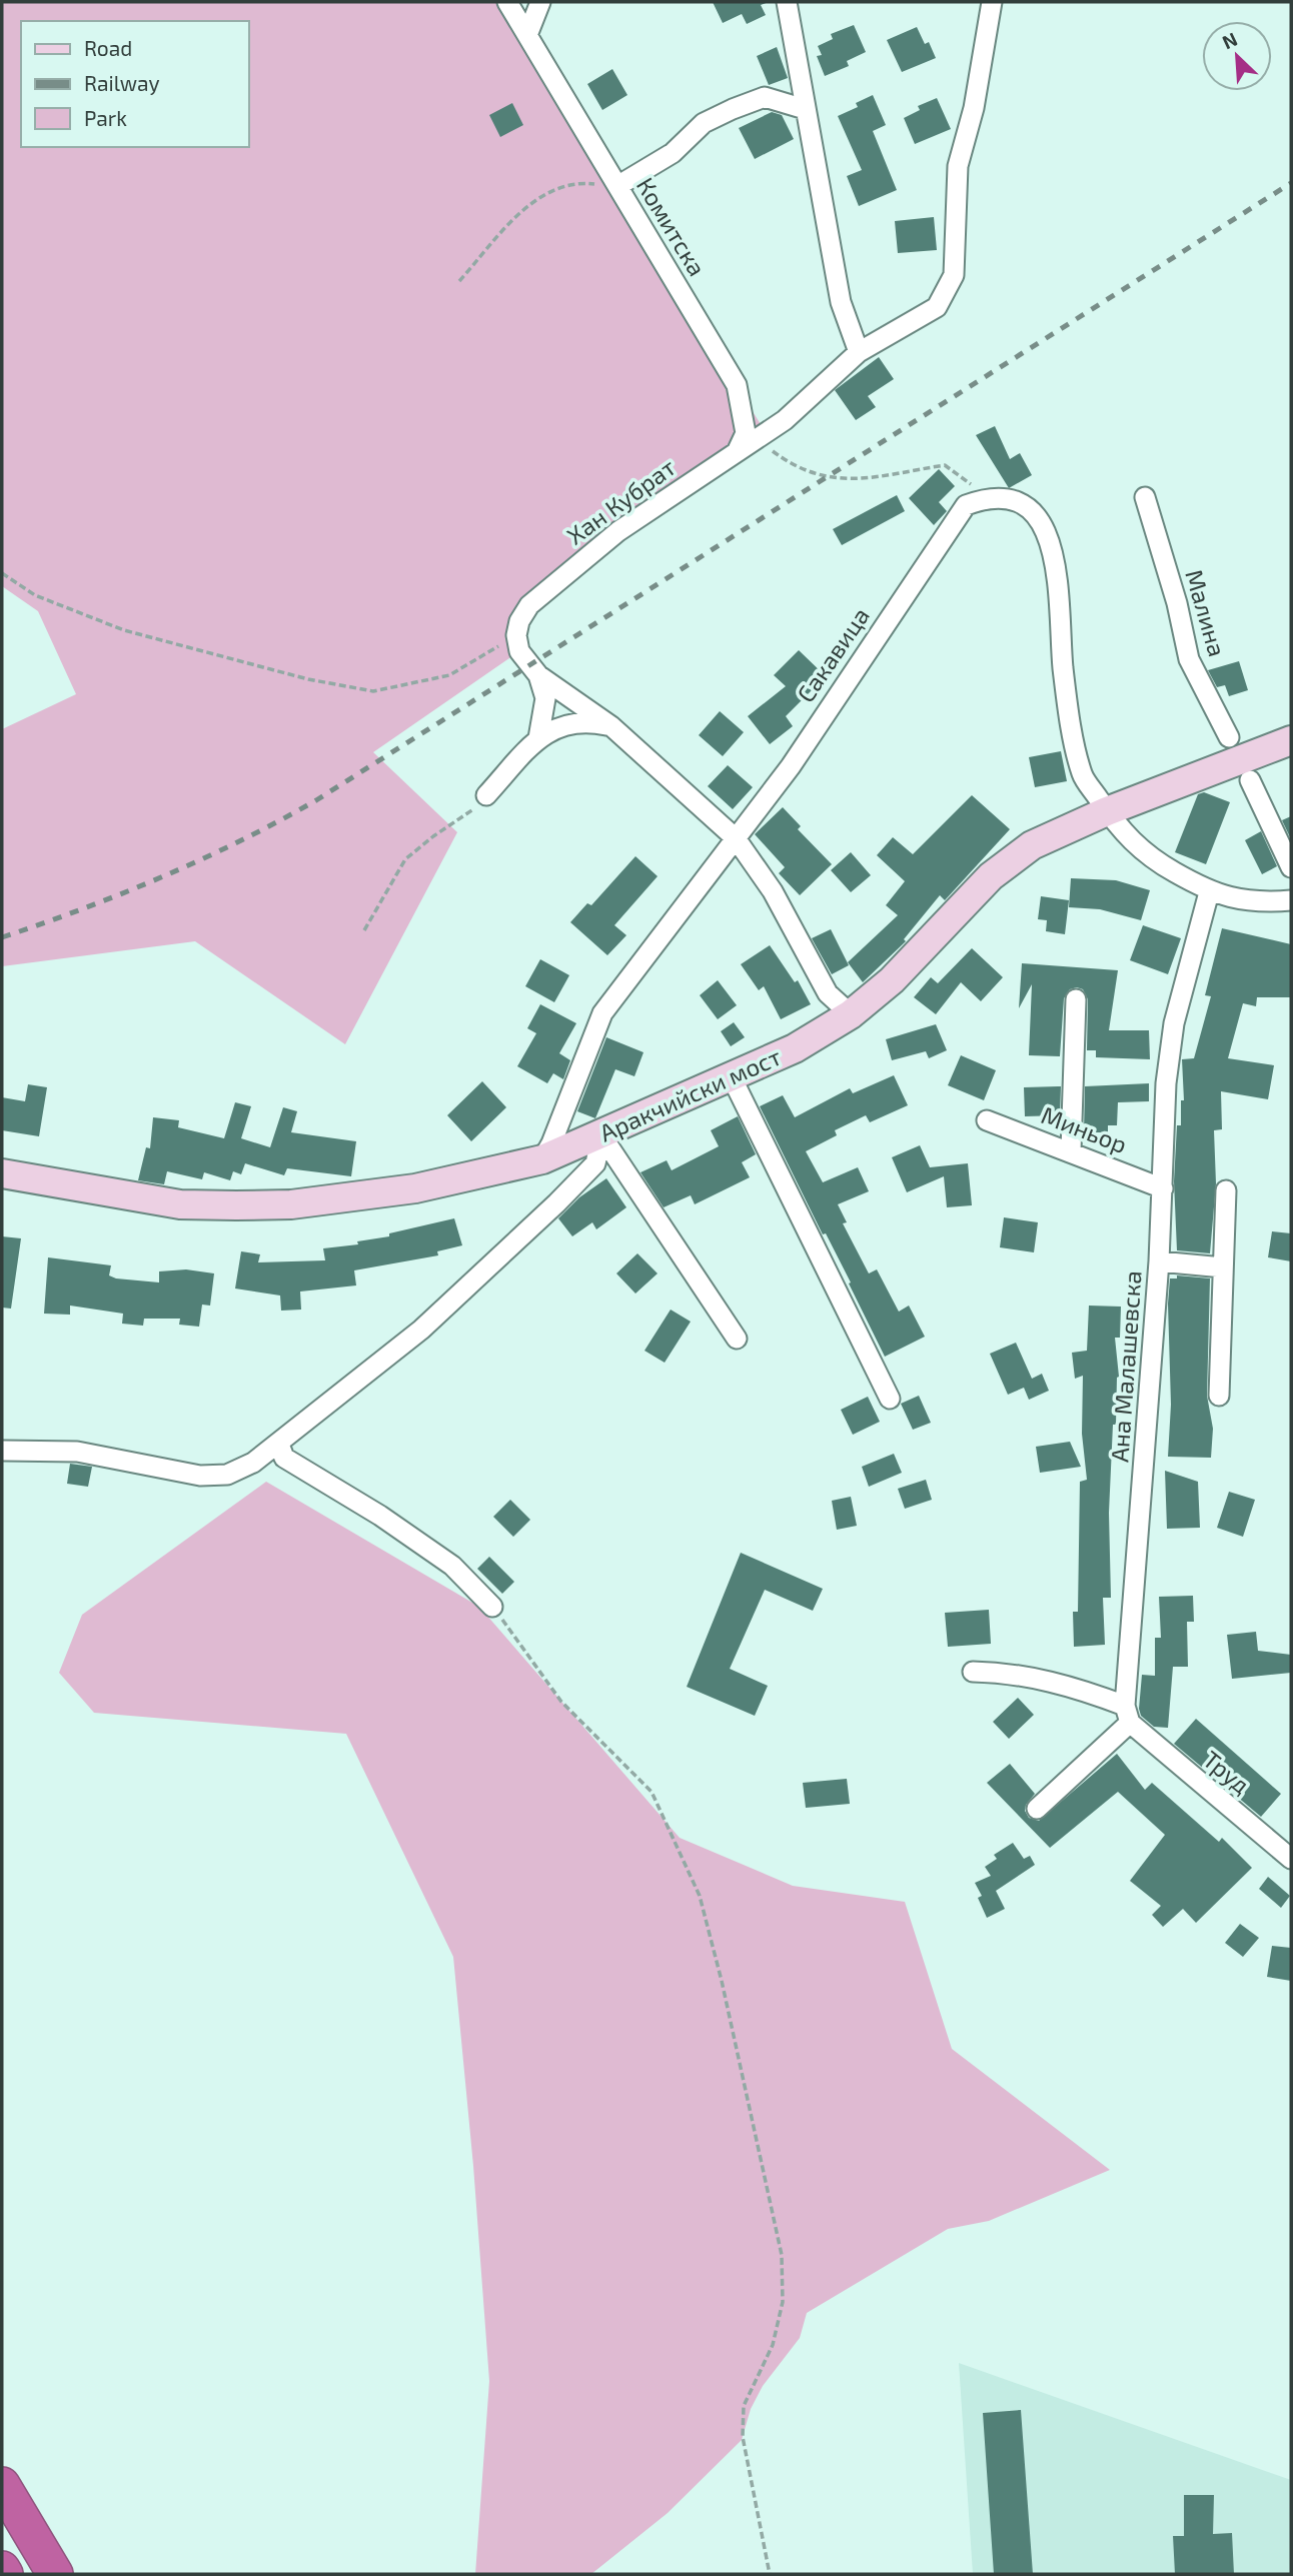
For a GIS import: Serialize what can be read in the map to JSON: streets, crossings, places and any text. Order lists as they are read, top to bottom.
{
  "streets": {
    "main road": ["Аракчийски мост"],
    "street": [
      "Комитска",
      "Хан Кубрат",
      "Малина",
      "Сакавица",
      "Миньор",
      "Ана Малашевска",
      "Труд"
    ]
  },
  "crossings": [
    ["Комитска", "Хан Кубрат"],
    ["Сакавица", "Аракчийски мост"],
    ["Миньор", "Ана Малашевска"],
    ["Ана Малашевска", "Труд"]
  ],
  "legend": ["Road", "Railway", "Park"],
  "north": "top left"
}
